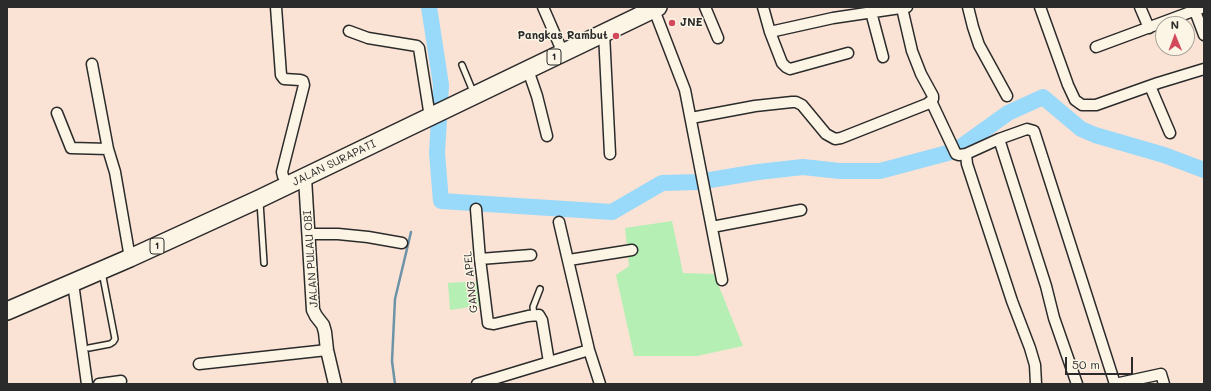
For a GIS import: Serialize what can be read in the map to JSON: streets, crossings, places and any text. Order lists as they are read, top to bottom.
{
  "streets": {
    "highway": ["1", "JALAN SURAPATI"],
    "street": ["JALAN PULAU OBI", "GANG APEL"]
  },
  "crossings": [
    ["JALAN SURAPATI", "JALAN PULAU OBI"]
  ],
  "places": ["JNE", "Pangkas Rambut"],
  "scale_bar": "50 m",
  "north": "top"
}
